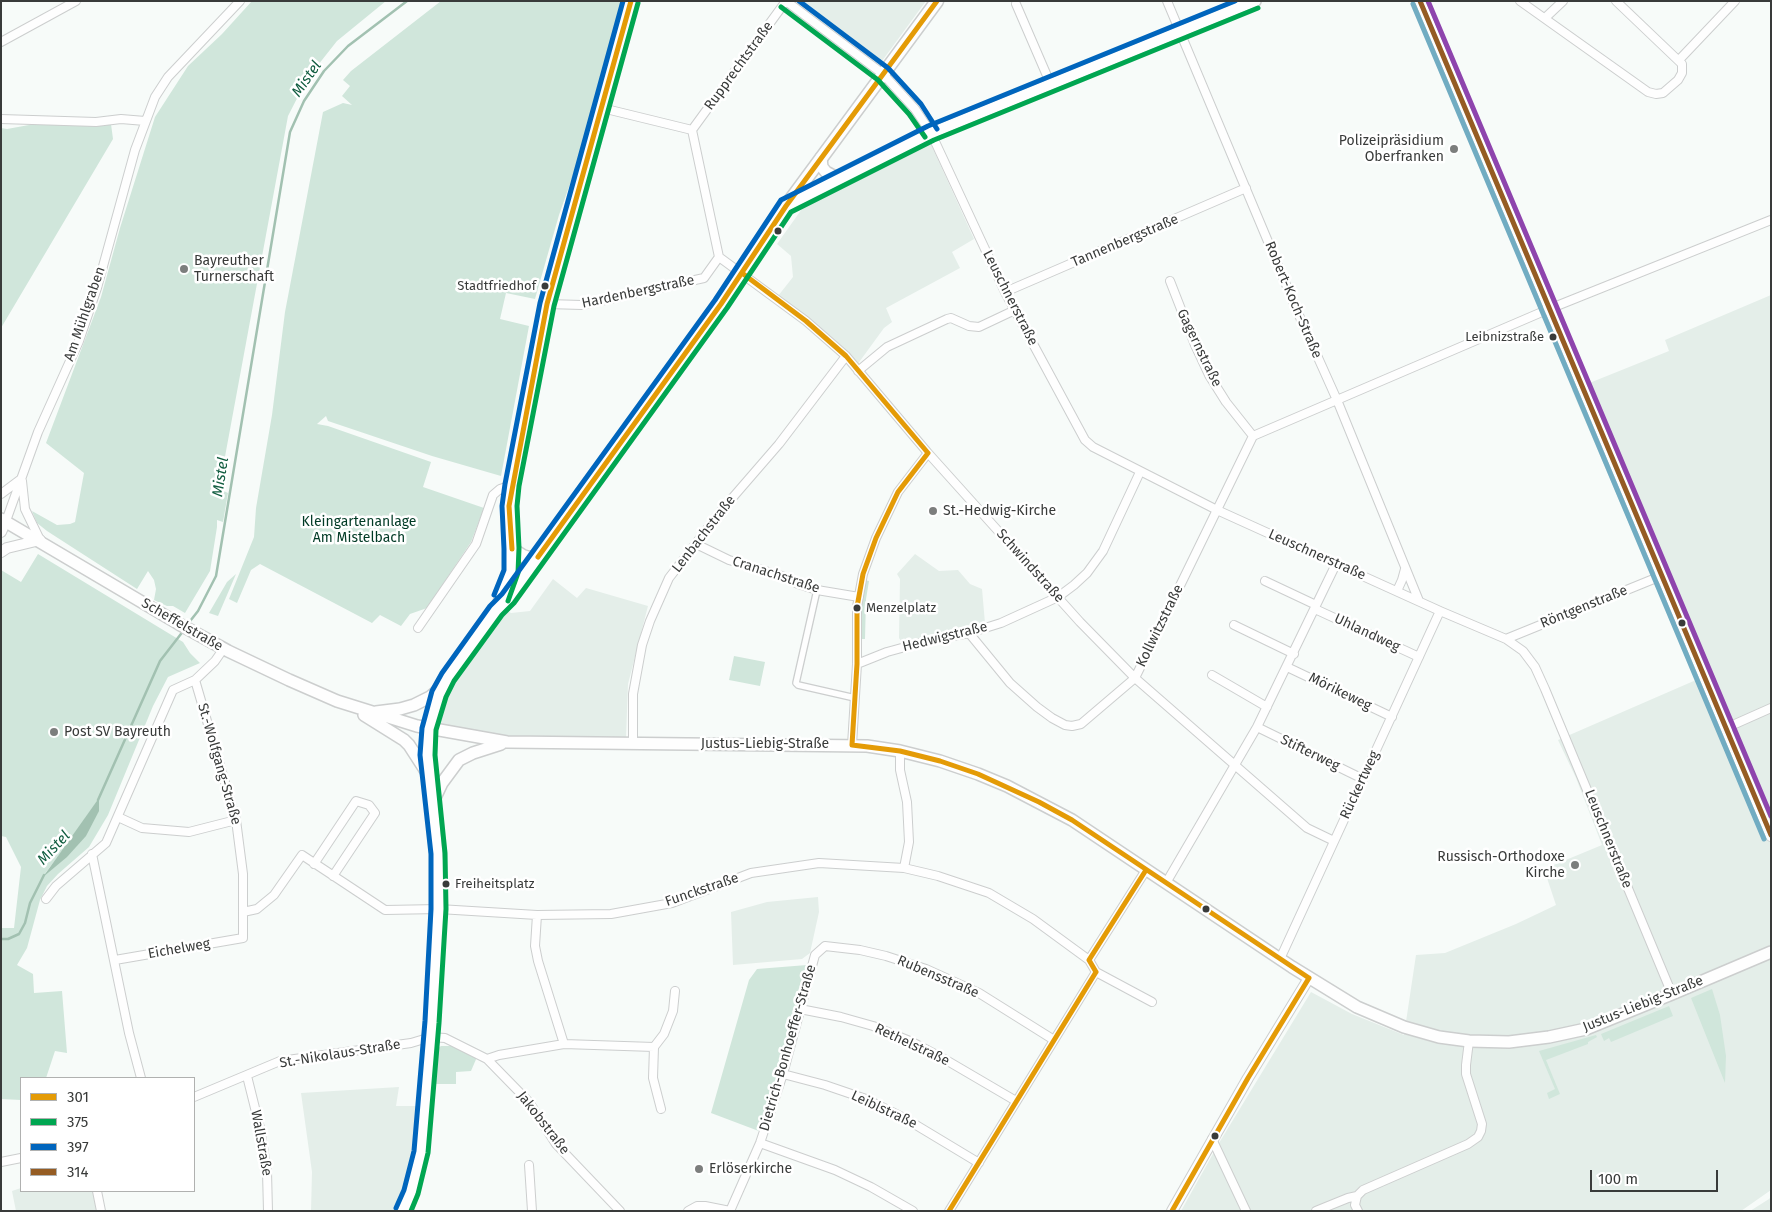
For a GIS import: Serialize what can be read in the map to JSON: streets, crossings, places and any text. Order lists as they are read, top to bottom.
{
  "streets": {
    "main road": ["Scheffelstraße", "Justus-Liebig-Straße"],
    "street": [
      "Rupprechtstraße",
      "Tannenbergstraße",
      "Hardenbergstraße",
      "Leuschnerstraße",
      "Robert-Koch-Straße",
      "Am Mühlgraben",
      "Gagernstraße",
      "Lenbachstraße",
      "Schwindstraße",
      "Cranachstraße",
      "Röntgenstraße",
      "Kollwitzstraße",
      "Uhlandweg",
      "Hedwigstraße",
      "Mörikeweg",
      "Stifterweg",
      "St.-Wolfgang-Straße",
      "Rückertweg",
      "Funckstraße",
      "Eichelweg",
      "Rubensstraße",
      "Rethelstraße",
      "Dietrich-Bonhoeffer-Straße",
      "St.-Nikolaus-Straße",
      "Leiblstraße",
      "Jakobstraße",
      "Wallstraße"
    ]
  },
  "crossings": [
    ["Rupprechtstraße", "Leuschnerstraße"],
    ["Tannenbergstraße", "Leuschnerstraße"],
    ["Tannenbergstraße", "Robert-Koch-Straße"],
    ["Leuschnerstraße", "Robert-Koch-Straße"],
    ["Leuschnerstraße", "Röntgenstraße"],
    ["Leuschnerstraße", "Kollwitzstraße"],
    ["Leuschnerstraße", "Hedwigstraße"],
    ["Leuschnerstraße", "Justus-Liebig-Straße"],
    ["Leuschnerstraße", "Rückertweg"],
    ["Am Mühlgraben", "Scheffelstraße"],
    ["Lenbachstraße", "Schwindstraße"],
    ["Lenbachstraße", "Cranachstraße"],
    ["Lenbachstraße", "Justus-Liebig-Straße"],
    ["Schwindstraße", "Kollwitzstraße"],
    ["Schwindstraße", "Hedwigstraße"],
    ["Schwindstraße", "Rückertweg"],
    ["Kollwitzstraße", "Hedwigstraße"],
    ["Uhlandweg", "Rückertweg"],
    ["Mörikeweg", "Rückertweg"],
    ["Justus-Liebig-Straße", "Rückertweg"],
    ["Stifterweg", "Rückertweg"],
    ["St.-Wolfgang-Straße", "Eichelweg"],
    ["Rubensstraße", "Dietrich-Bonhoeffer-Straße"],
    ["Rethelstraße", "Dietrich-Bonhoeffer-Straße"],
    ["Dietrich-Bonhoeffer-Straße", "Leiblstraße"],
    ["St.-Nikolaus-Straße", "Jakobstraße"],
    ["St.-Nikolaus-Straße", "Wallstraße"]
  ],
  "water": ["Mistel"],
  "parks": ["Kleingartenanlage Am Mistelbach"],
  "places": [
    "Polizeipräsidium Oberfranken",
    "Bayreuther Turnerschaft",
    "Stadtfriedhof",
    "Leibnizstraße",
    "St.-Hedwig-Kirche",
    "Menzelplatz",
    "Post SV Bayreuth",
    "Russisch-Orthodoxe Kirche",
    "Freiheitsplatz",
    "Erlöserkirche"
  ],
  "lines": [
    "transit line 301",
    "transit line 397",
    "transit line 314",
    "transit line 375"
  ],
  "legend": [
    "301",
    "375",
    "397",
    "314"
  ],
  "scale_bar": "100 m"
}
